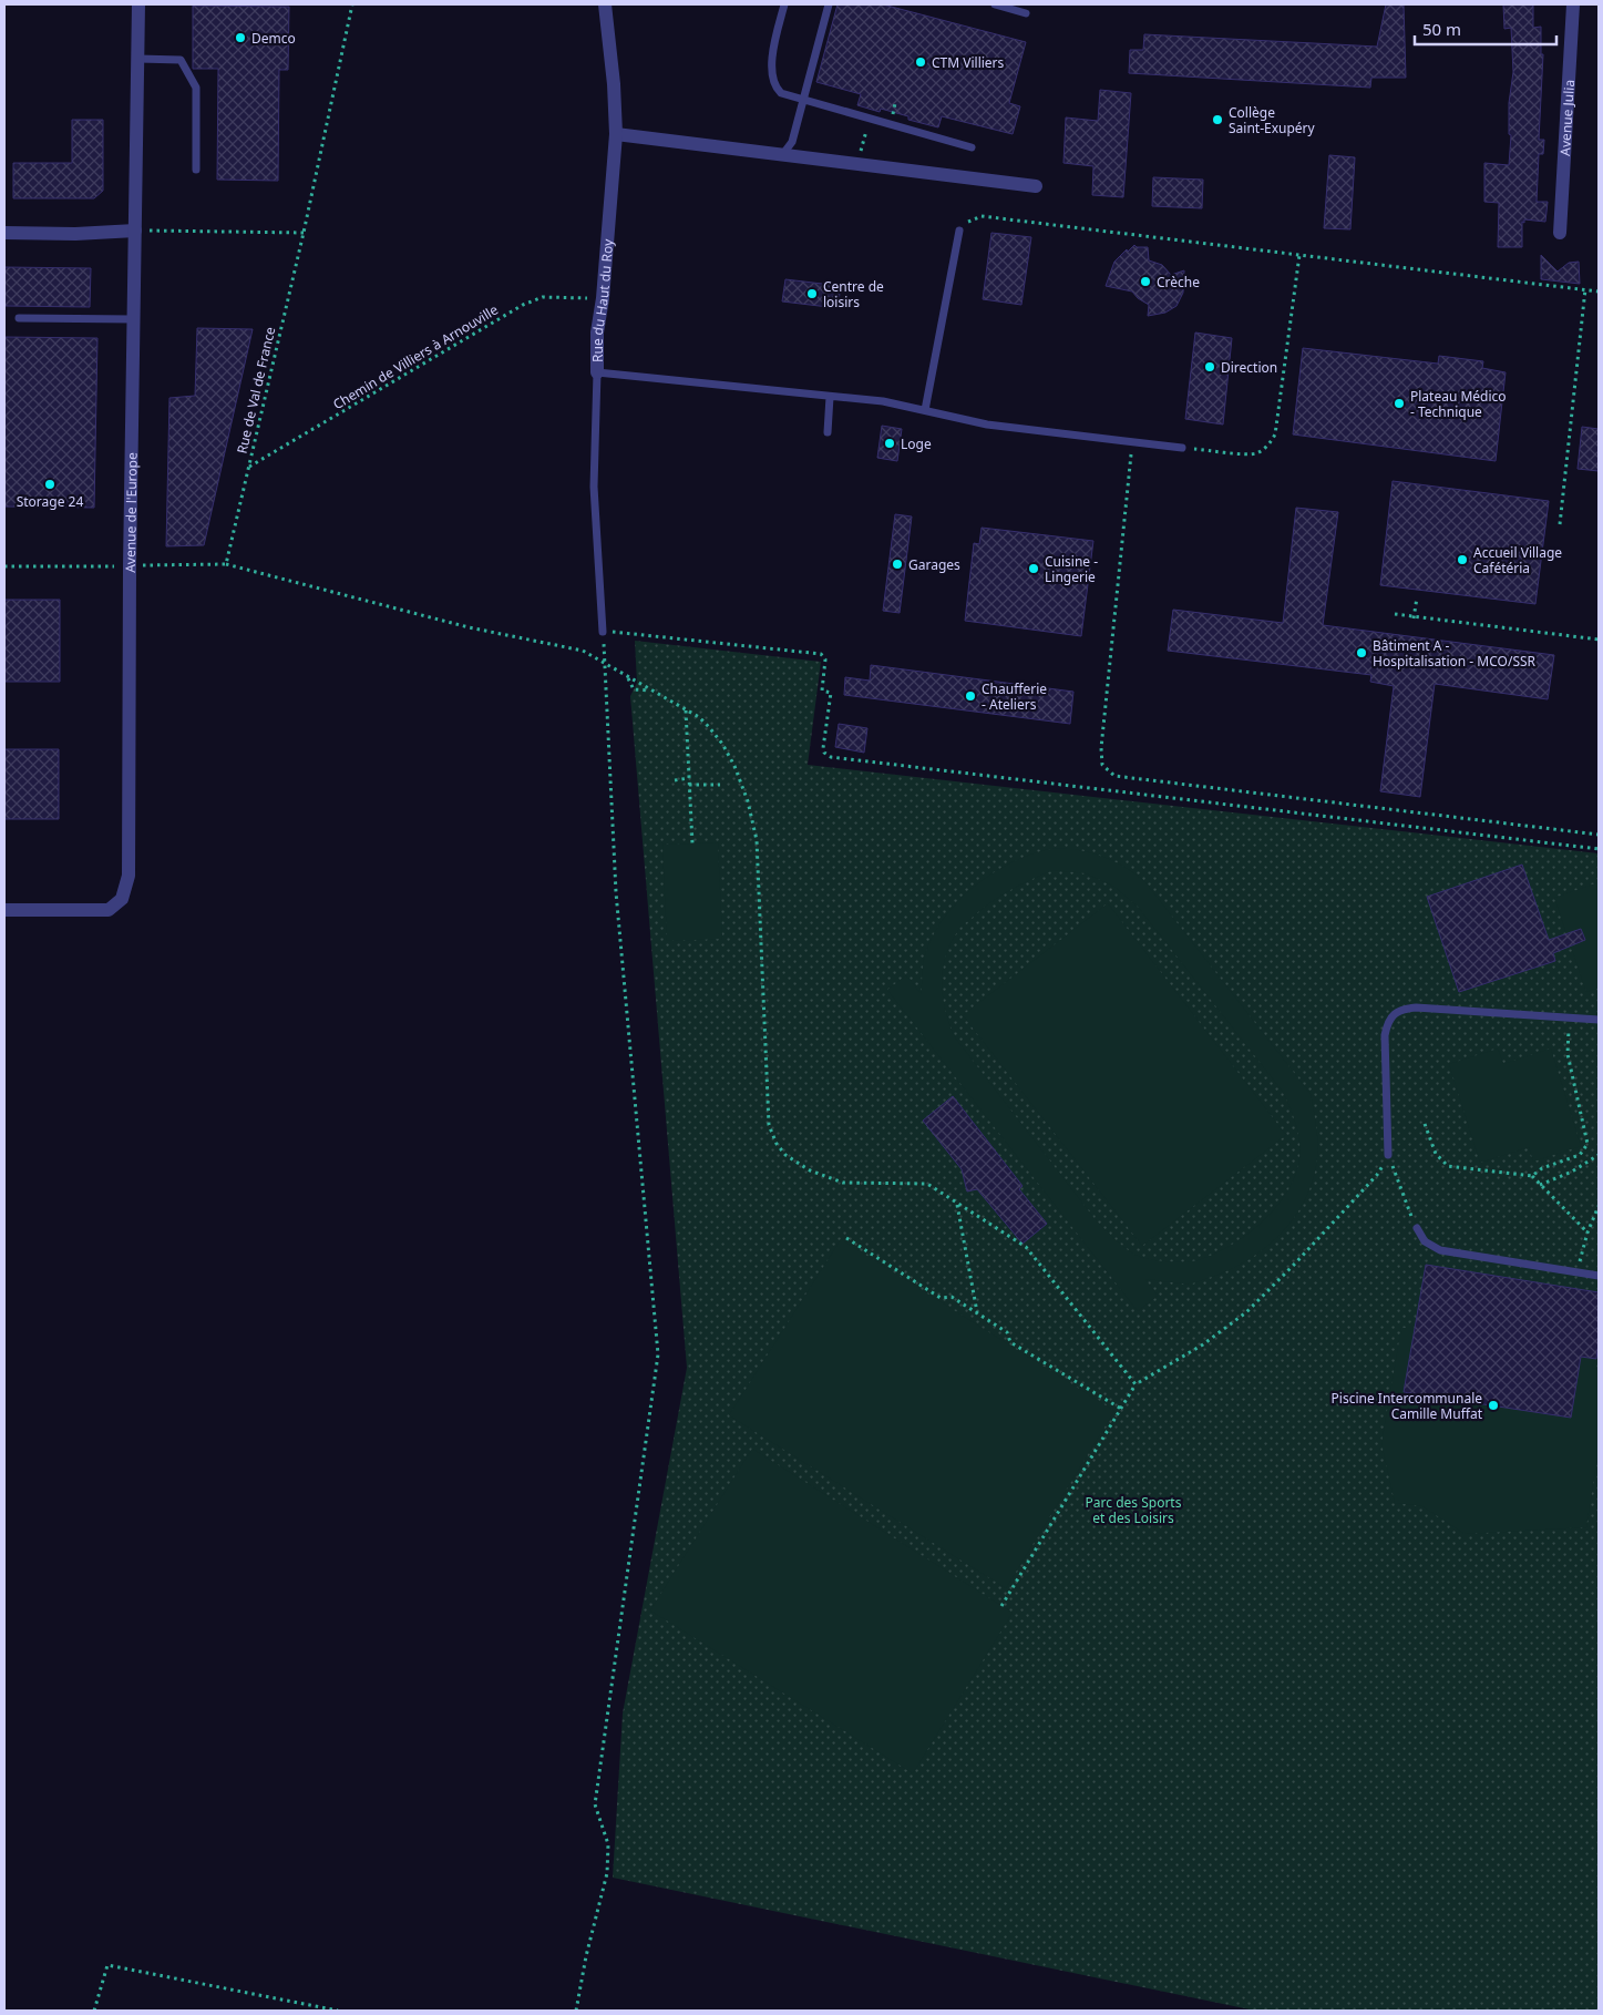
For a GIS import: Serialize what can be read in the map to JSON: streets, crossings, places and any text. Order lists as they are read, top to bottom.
{
  "streets": {
    "street": ["Avenue Julia", "Rue du Haut du Roy", "Avenue de l'Europe"],
    "path": ["Chemin de Villiers à Arnouville", "Rue de Val de France"]
  },
  "crossings": [
    ["Rue du Haut du Roy", "Chemin de Villiers à Arnouville"],
    ["Chemin de Villiers à Arnouville", "Rue de Val de France"]
  ],
  "parks": ["Parc des Sports et des Loisirs"],
  "places": [
    "Demco",
    "CTM Villiers",
    "Collège Saint-Exupéry",
    "Crèche",
    "Centre de loisirs",
    "Direction",
    "Plateau Médico - Technique",
    "Loge",
    "Storage 24",
    "Accueil Village Cafétéria",
    "Garages",
    "Cuisine - Lingerie",
    "Bâtiment A - Hospitalisation - MCO/SSR",
    "Chaufferie - Ateliers",
    "Piscine Intercommunale Camille Muffat"
  ],
  "scale_bar": "50 m"
}
